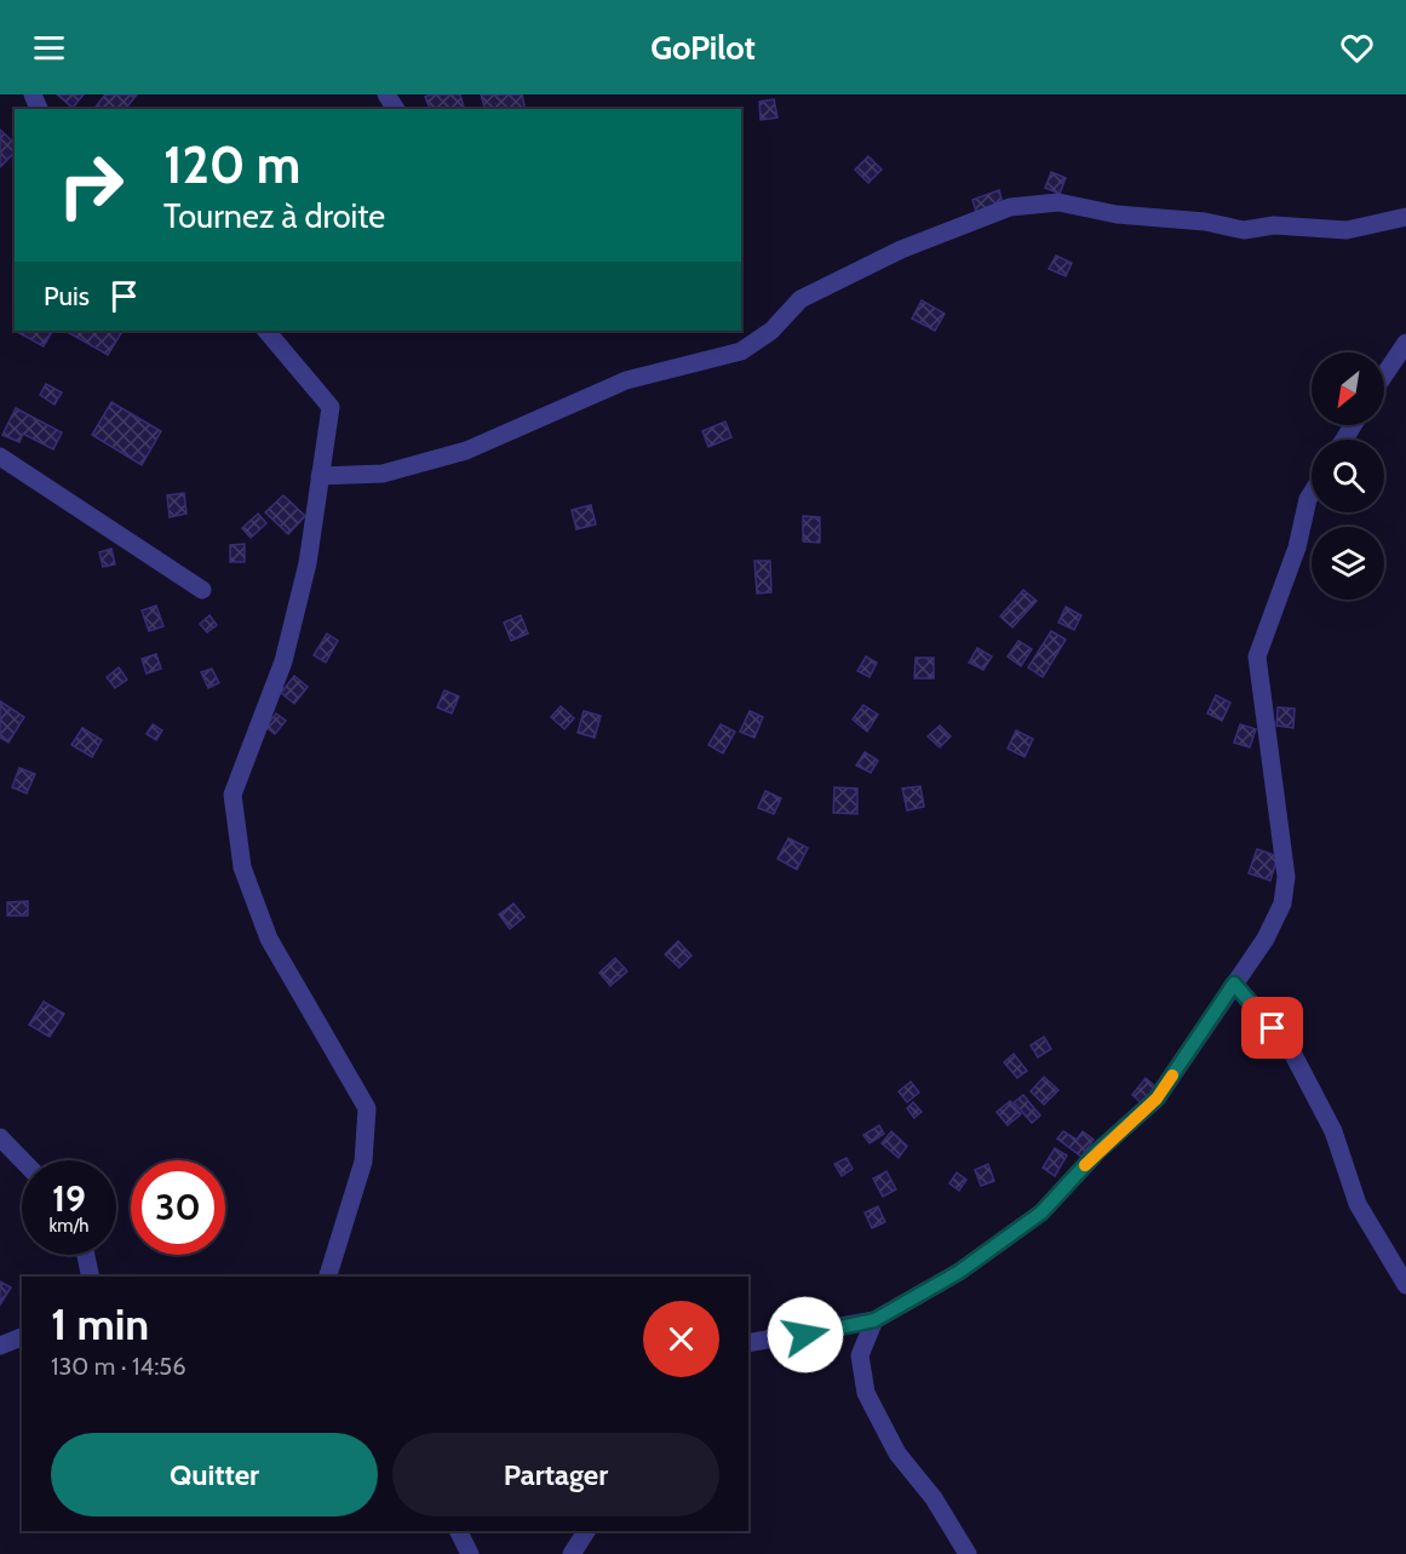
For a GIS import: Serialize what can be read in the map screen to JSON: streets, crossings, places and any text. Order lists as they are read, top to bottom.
{
  "north": "bottom left",
  "page": {
    "header": "GoPilot",
    "turn": ["120 m", "Tournez à droite"],
    "then": "Puis",
    "speed": "19 km/h",
    "limit": "30",
    "heading": ["1 min", "130 m · 14:56"],
    "buttons": ["Quitter", "Partager"]
  }
}
